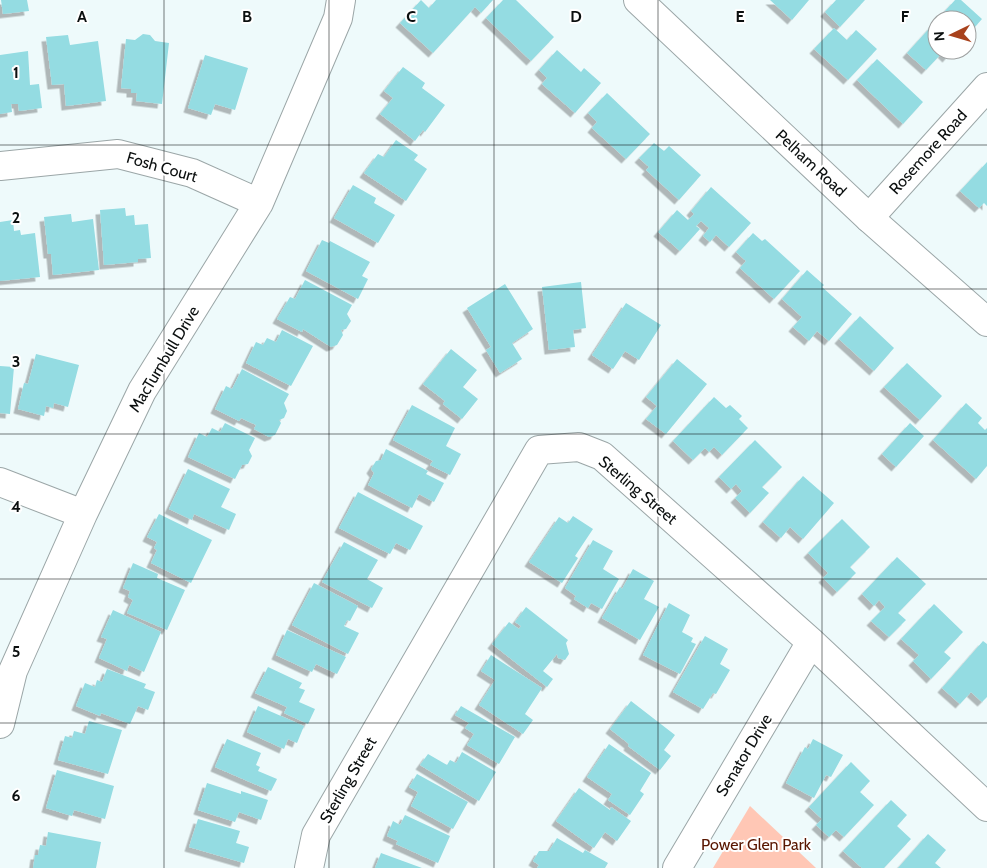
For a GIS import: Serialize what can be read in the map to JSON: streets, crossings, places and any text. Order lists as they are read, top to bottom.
{
  "streets": {
    "street": [
      "Rosemore Road",
      "Pelham Road",
      "Fosh Court",
      "MacTurnbull Drive",
      "Sterling Street",
      "Senator Drive"
    ]
  },
  "crossings": [
    ["Rosemore Road", "Pelham Road"],
    ["Fosh Court", "MacTurnbull Drive"],
    ["Sterling Street", "Senator Drive"]
  ],
  "parks": ["Power Glen Park"],
  "north": "left",
  "grid": {
    "columns": [
      "A",
      "B",
      "C",
      "D",
      "E",
      "F"
    ],
    "rows": [
      "1",
      "2",
      "3",
      "4",
      "5",
      "6"
    ]
  }
}
